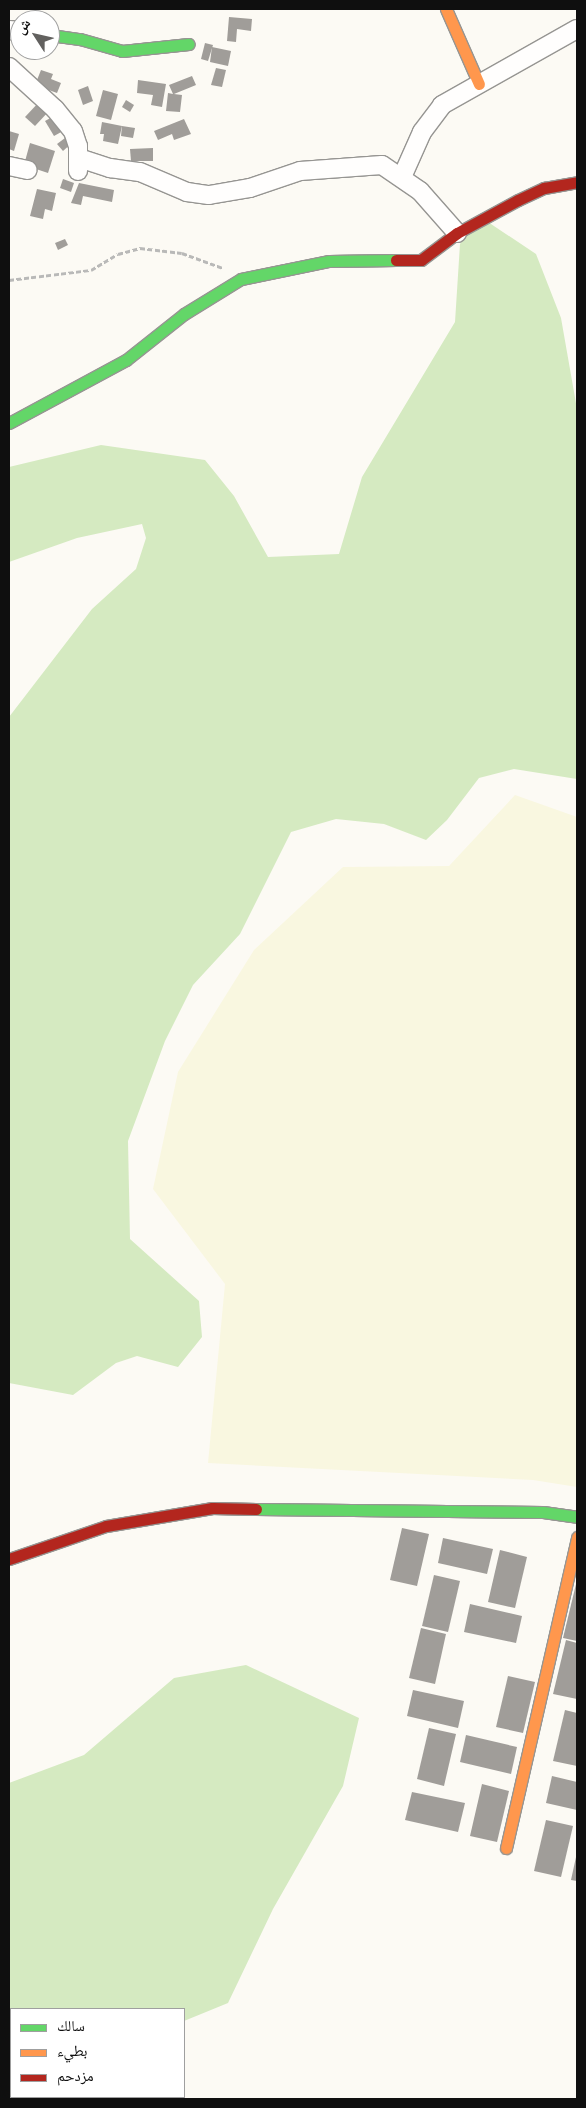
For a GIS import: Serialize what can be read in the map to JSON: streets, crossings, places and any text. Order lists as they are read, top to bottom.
{
  "legend": ["سالك", "بطيء", "مزدحم"],
  "north": "top left"
}
